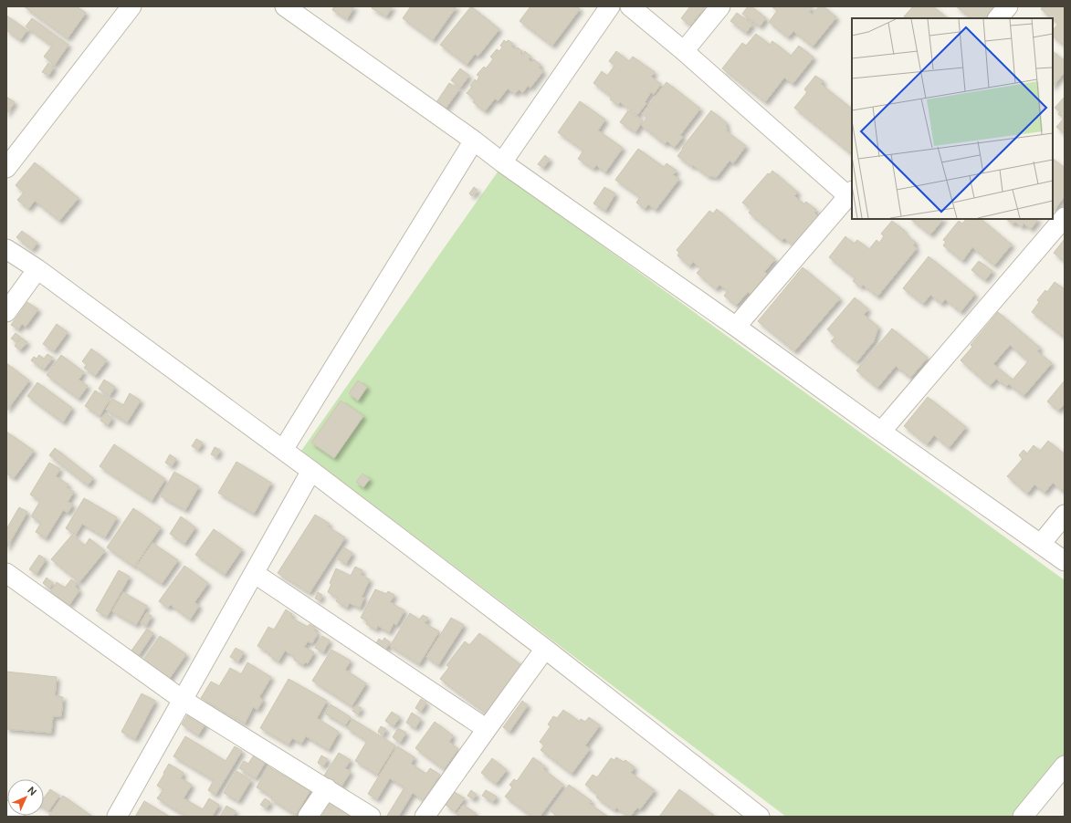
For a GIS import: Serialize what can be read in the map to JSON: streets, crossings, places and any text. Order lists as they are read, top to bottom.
{
  "north": "top right"
}
